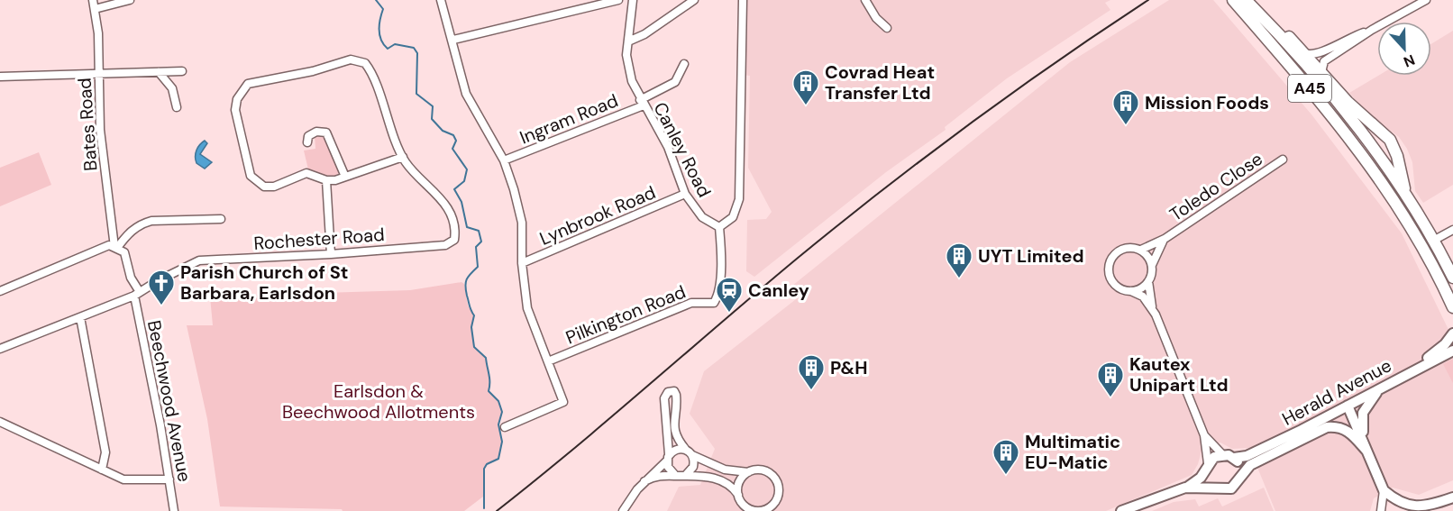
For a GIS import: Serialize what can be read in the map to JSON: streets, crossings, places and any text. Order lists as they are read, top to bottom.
{
  "streets": {
    "highway": ["A45"],
    "main road": ["Herald Avenue"],
    "street": [
      "Ingram Road",
      "Bates Road",
      "Canley Road",
      "Toledo Close",
      "Lynbrook Road",
      "Rochester Road",
      "Pilkington Road",
      "Beechwood Avenue"
    ]
  },
  "crossings": [
    ["Ingram Road", "Canley Road"],
    ["Bates Road", "Beechwood Avenue"],
    ["Canley Road", "Lynbrook Road"],
    ["Canley Road", "Pilkington Road"],
    ["Rochester Road", "Beechwood Avenue"]
  ],
  "parks": ["Earlsdon & Beechwood Allotments"],
  "places": {
    "building": [
      "Covrad Heat Transfer Ltd",
      "Mission Foods",
      "UYT Limited",
      "P&H",
      "Kautex Unipart Ltd",
      "Multimatic EU-Matic"
    ],
    "church": ["Parish Church of St Barbara, Earlsdon"],
    "station": ["Canley"]
  },
  "north": "bottom"
}
